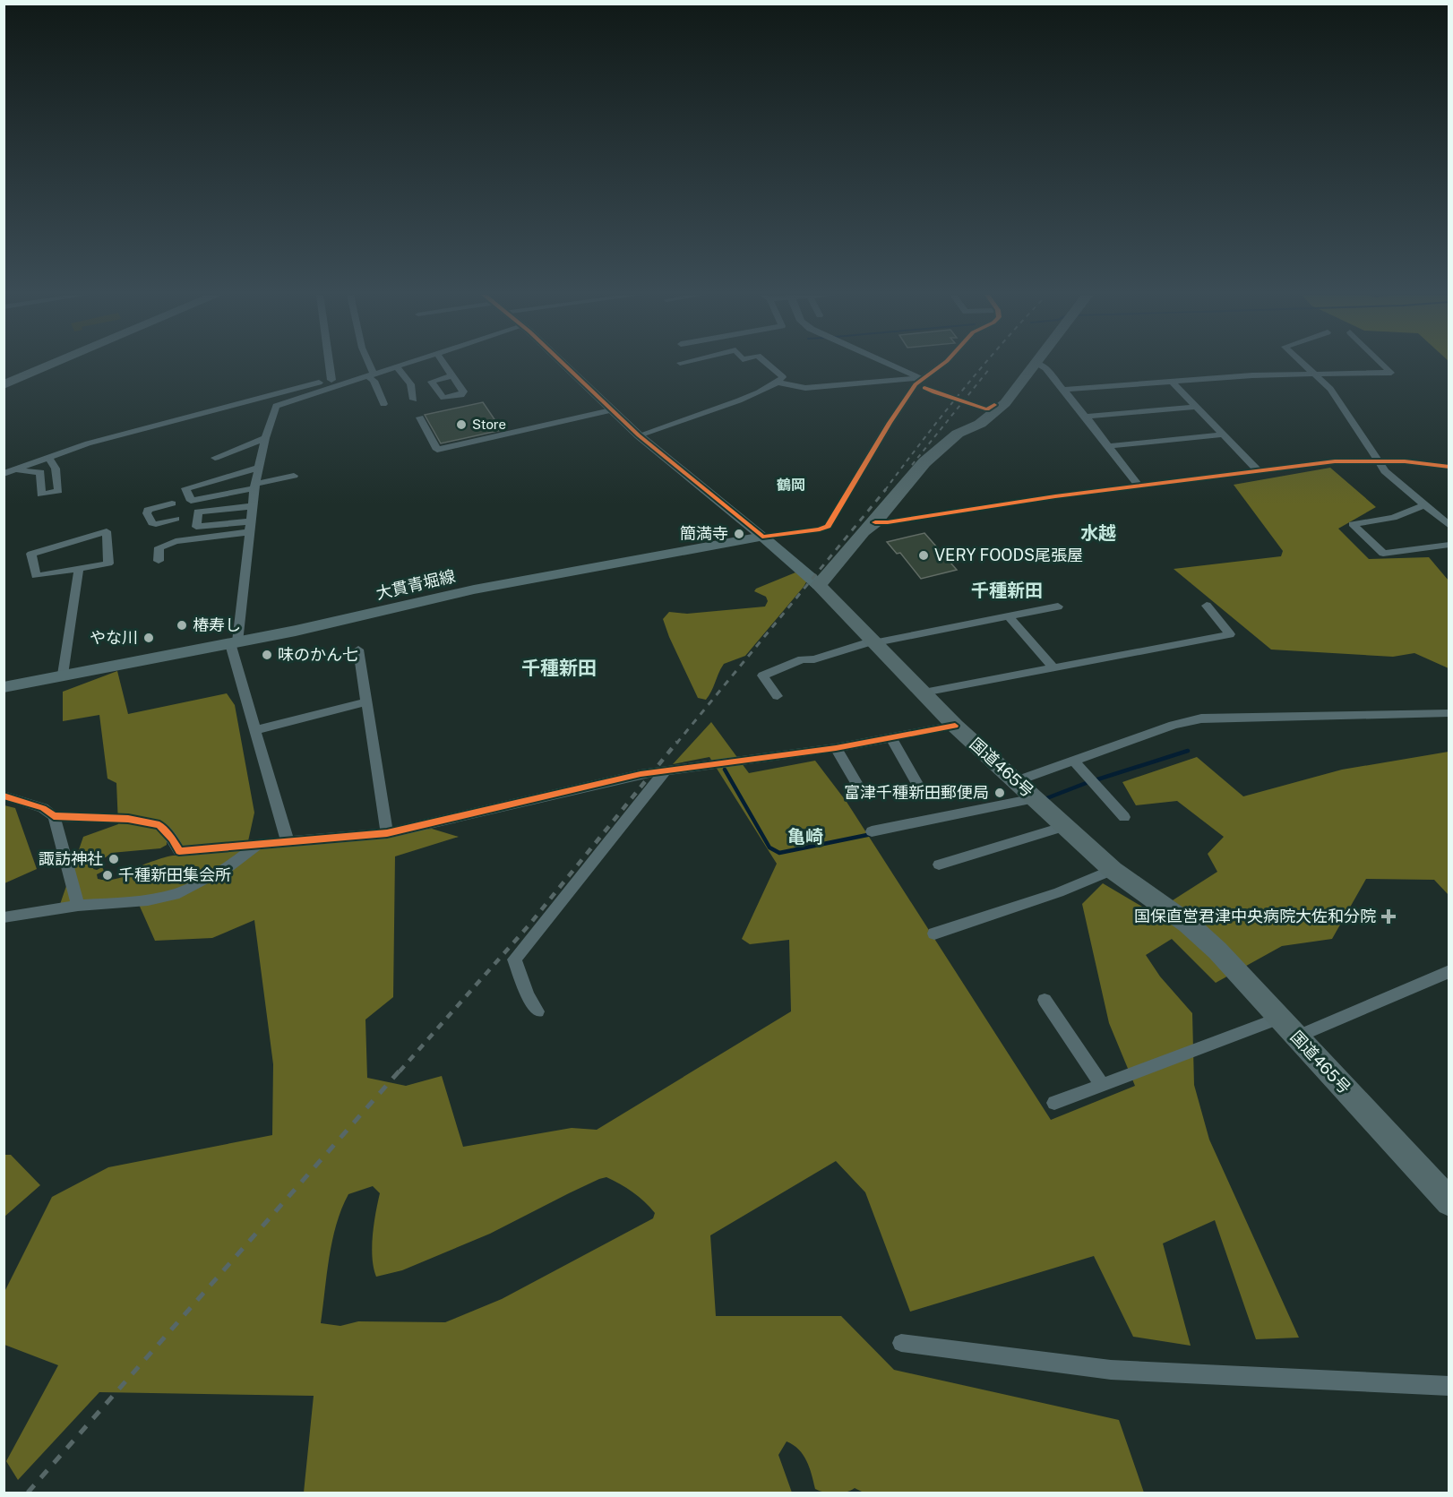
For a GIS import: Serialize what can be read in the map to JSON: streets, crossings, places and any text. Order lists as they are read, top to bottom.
{
  "streets": {
    "highway": ["国道465号"],
    "main road": ["大貫青堀線"]
  },
  "districts": [
    "鶴岡",
    "水越",
    "千種新田",
    "千種新田",
    "亀崎"
  ],
  "places": {
    "other": [
      "Store",
      "簡満寺",
      "VERY FOODS尾張屋",
      "椿寿し",
      "やな川",
      "味のかん七",
      "富津千種新田郵便局",
      "諏訪神社",
      "千種新田集会所"
    ],
    "health": ["国保直営君津中央病院大佐和分院"]
  }
}
